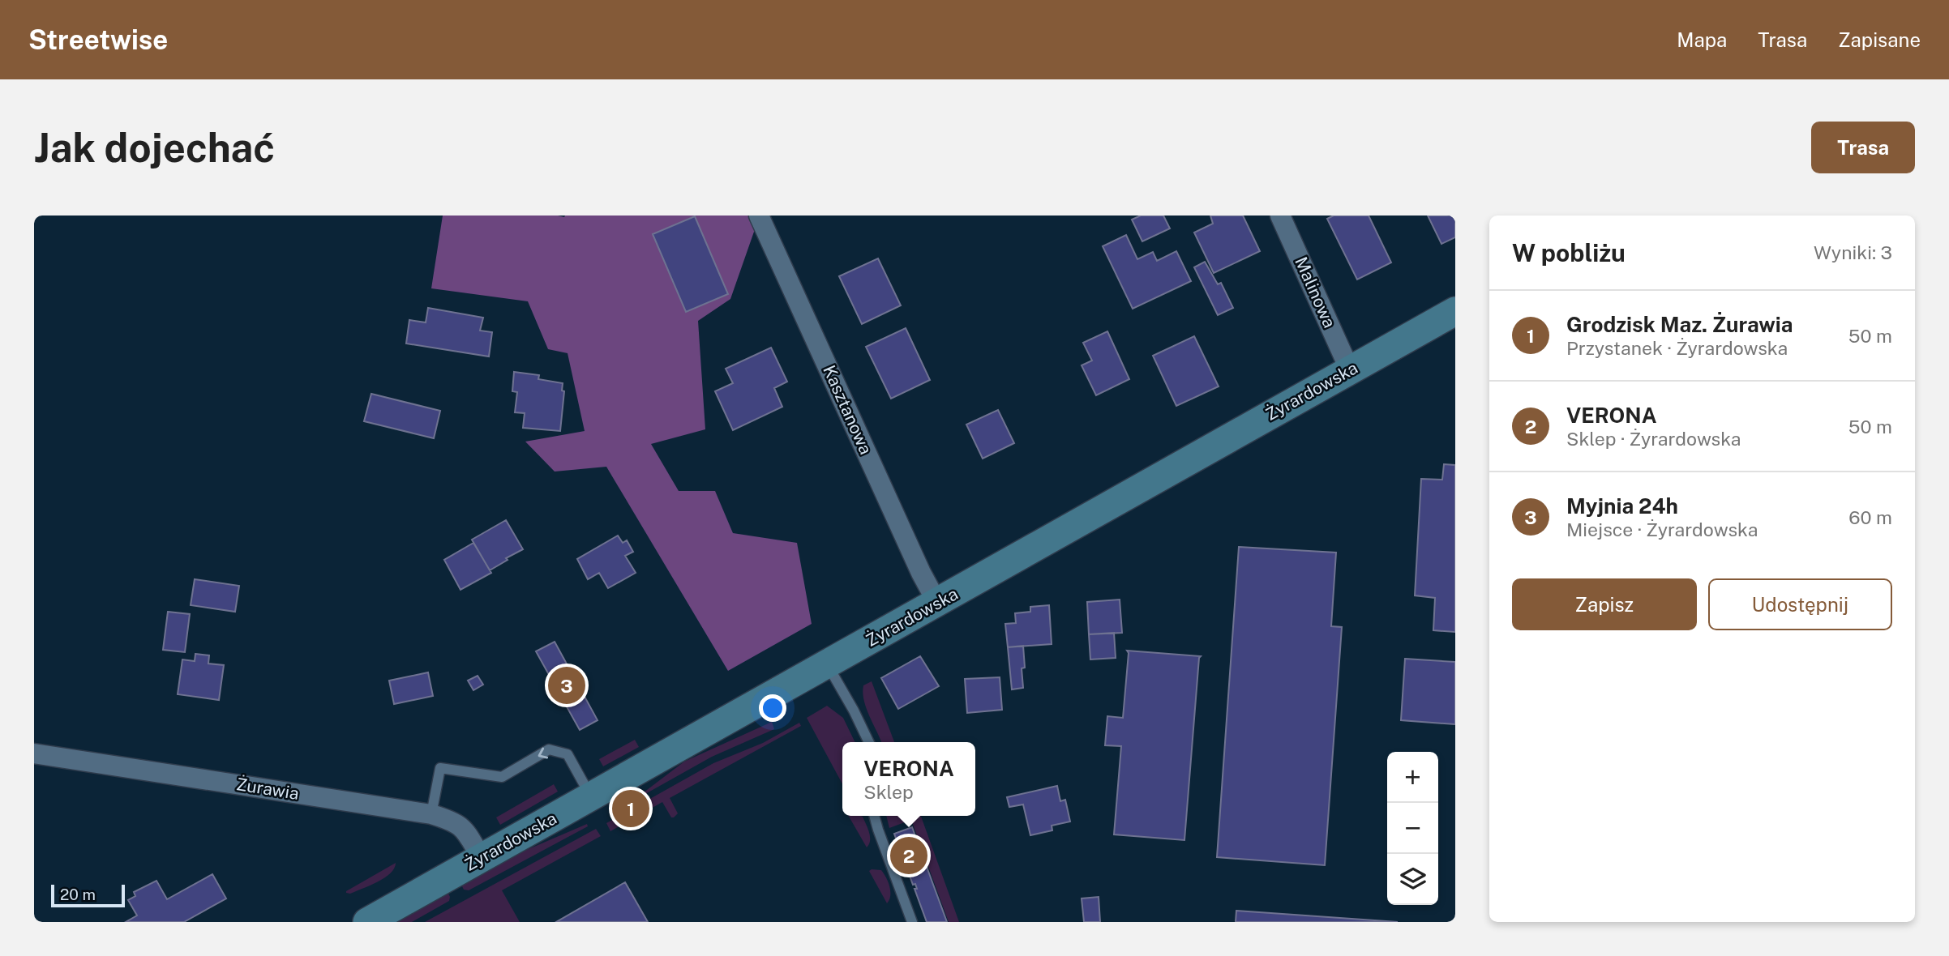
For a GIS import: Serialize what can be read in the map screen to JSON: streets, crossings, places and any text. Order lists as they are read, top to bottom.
{
  "streets": {
    "main road": ["Żyrardowska"],
    "street": ["Malinowa", "Kasztanowa", "Żurawia"]
  },
  "crossings": [
    ["Malinowa", "Żyrardowska"],
    ["Żyrardowska", "Kasztanowa"],
    ["Żyrardowska", "Żurawia"]
  ],
  "scale_bar": "20 m",
  "page": {
    "header": "Streetwise",
    "nav": ["Mapa", "Trasa", "Zapisane"],
    "buttons": [
      "Trasa",
      ["Zapisz", "Udostępnij"]
    ],
    "title": "Jak dojechać",
    "heading": ["W pobliżu", "Wyniki: 3"],
    "list": [
      {
        "mark": "1",
        "name": "Grodzisk Maz. Żurawia",
        "note": "Przystanek · Żyrardowska",
        "value": "50 m"
      },
      {
        "mark": "2",
        "name": "VERONA",
        "note": "Sklep · Żyrardowska",
        "value": "50 m"
      },
      {
        "mark": "3",
        "name": "Myjnia 24h",
        "note": "Miejsce · Żyrardowska",
        "value": "60 m"
      }
    ],
    "pins": ["3", "1", "2"],
    "popup": ["VERONA", "Sklep"],
    "map_buttons": ["+", "−"],
    "scale": "20 m"
  }
}
